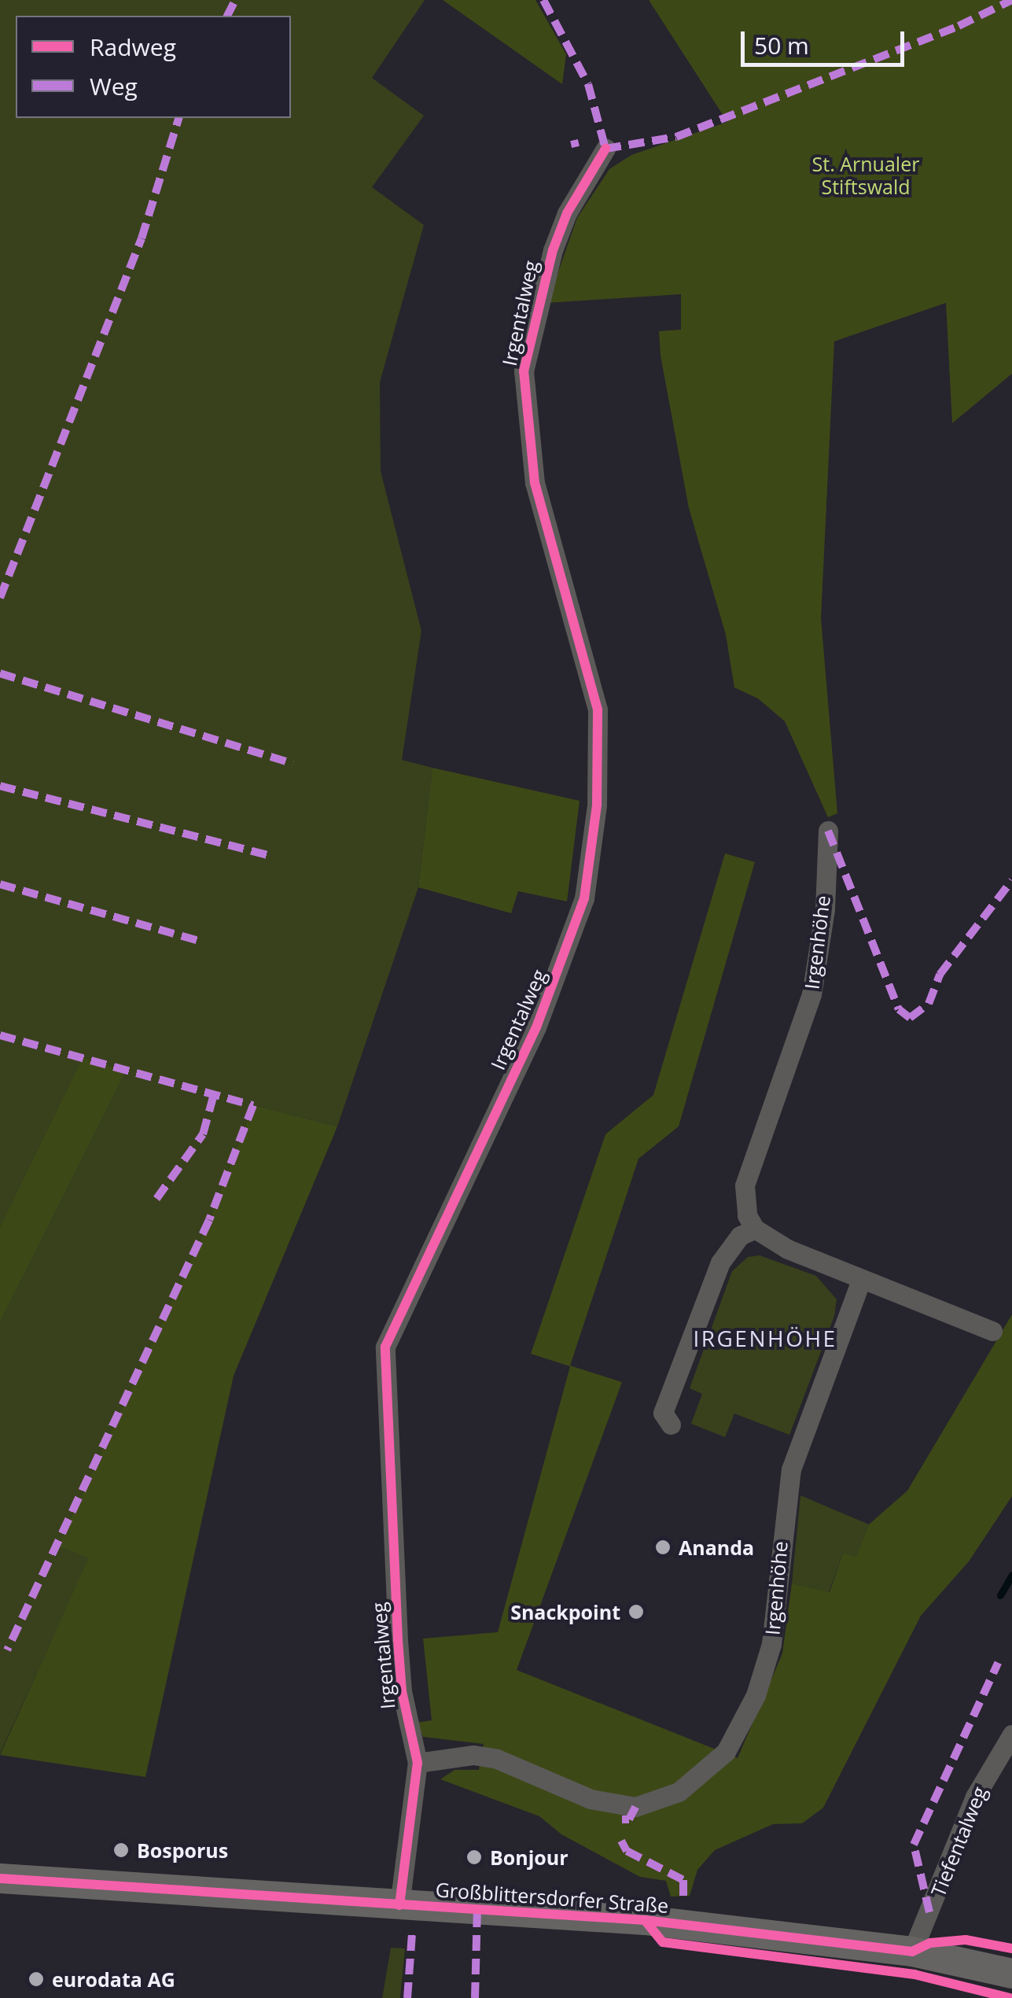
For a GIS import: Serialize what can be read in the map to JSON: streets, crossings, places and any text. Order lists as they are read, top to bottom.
{
  "streets": {
    "main road": ["Großblittersdorfer Straße"],
    "street": ["Irgentalweg", "Irgenhöhe", "Tiefentalweg"]
  },
  "crossings": [
    ["Irgentalweg", "Irgenhöhe"],
    ["Irgentalweg", "Großblittersdorfer Straße"],
    ["Tiefentalweg", "Großblittersdorfer Straße"]
  ],
  "districts": ["IRGENHÖHE"],
  "parks": ["St. Arnualer Stiftswald"],
  "places": [
    "Ananda",
    "Snackpoint",
    "Bosporus",
    "Bonjour",
    "eurodata AG"
  ],
  "legend": ["Radweg", "Weg"],
  "scale_bar": "50 m"
}
